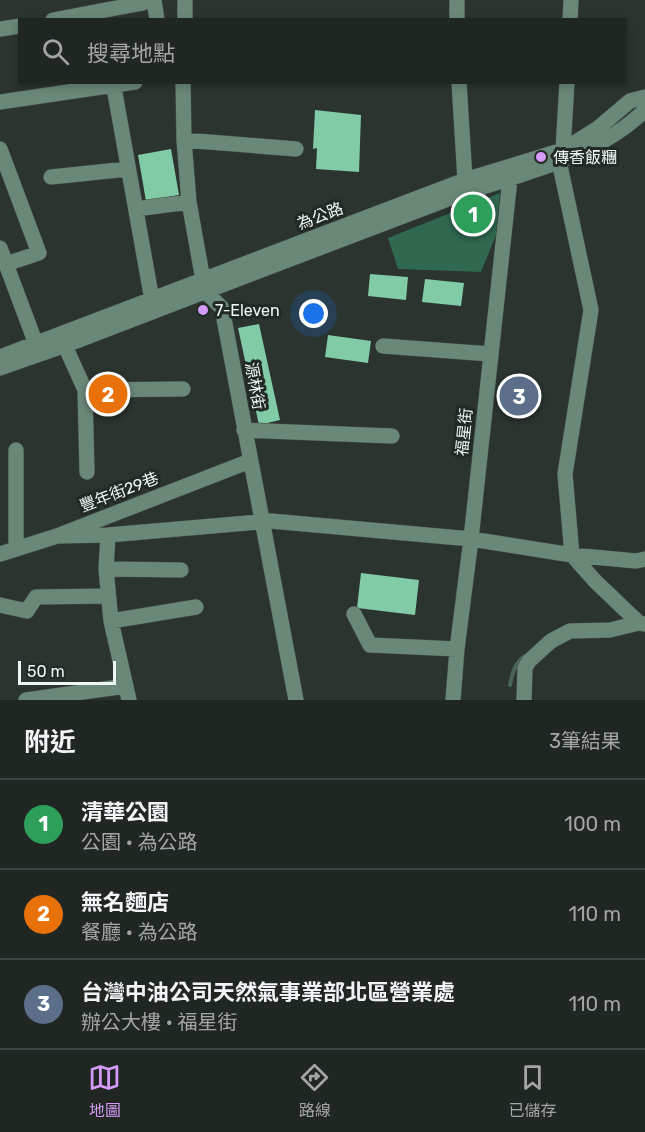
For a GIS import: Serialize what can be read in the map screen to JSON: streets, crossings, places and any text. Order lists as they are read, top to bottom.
{
  "streets": {
    "street": [
      "為公路",
      "源林街",
      "福星街",
      "豐年街29巷"
    ]
  },
  "crossings": [
    ["為公路", "源林街"],
    ["為公路", "福星街"],
    ["源林街", "豐年街29巷"]
  ],
  "places": ["傳香飯糰", "7-Eleven"],
  "scale_bar": "50 m",
  "page": {
    "search": "搜尋地點",
    "pins": ["1", "2", "3"],
    "scale": "50 m",
    "heading": ["附近", "3筆結果"],
    "list": [
      {
        "mark": "1",
        "name": "清華公園",
        "note": "公園 · 為公路",
        "value": "100 m"
      },
      {
        "mark": "2",
        "name": "無名麵店",
        "note": "餐廳 · 為公路",
        "value": "110 m"
      },
      {
        "mark": "3",
        "name": "台灣中油公司天然氣事業部北區營業處",
        "note": "辦公大樓 · 福星街",
        "value": "110 m"
      }
    ],
    "nav": ["地圖", "路線", "已儲存"]
  }
}
